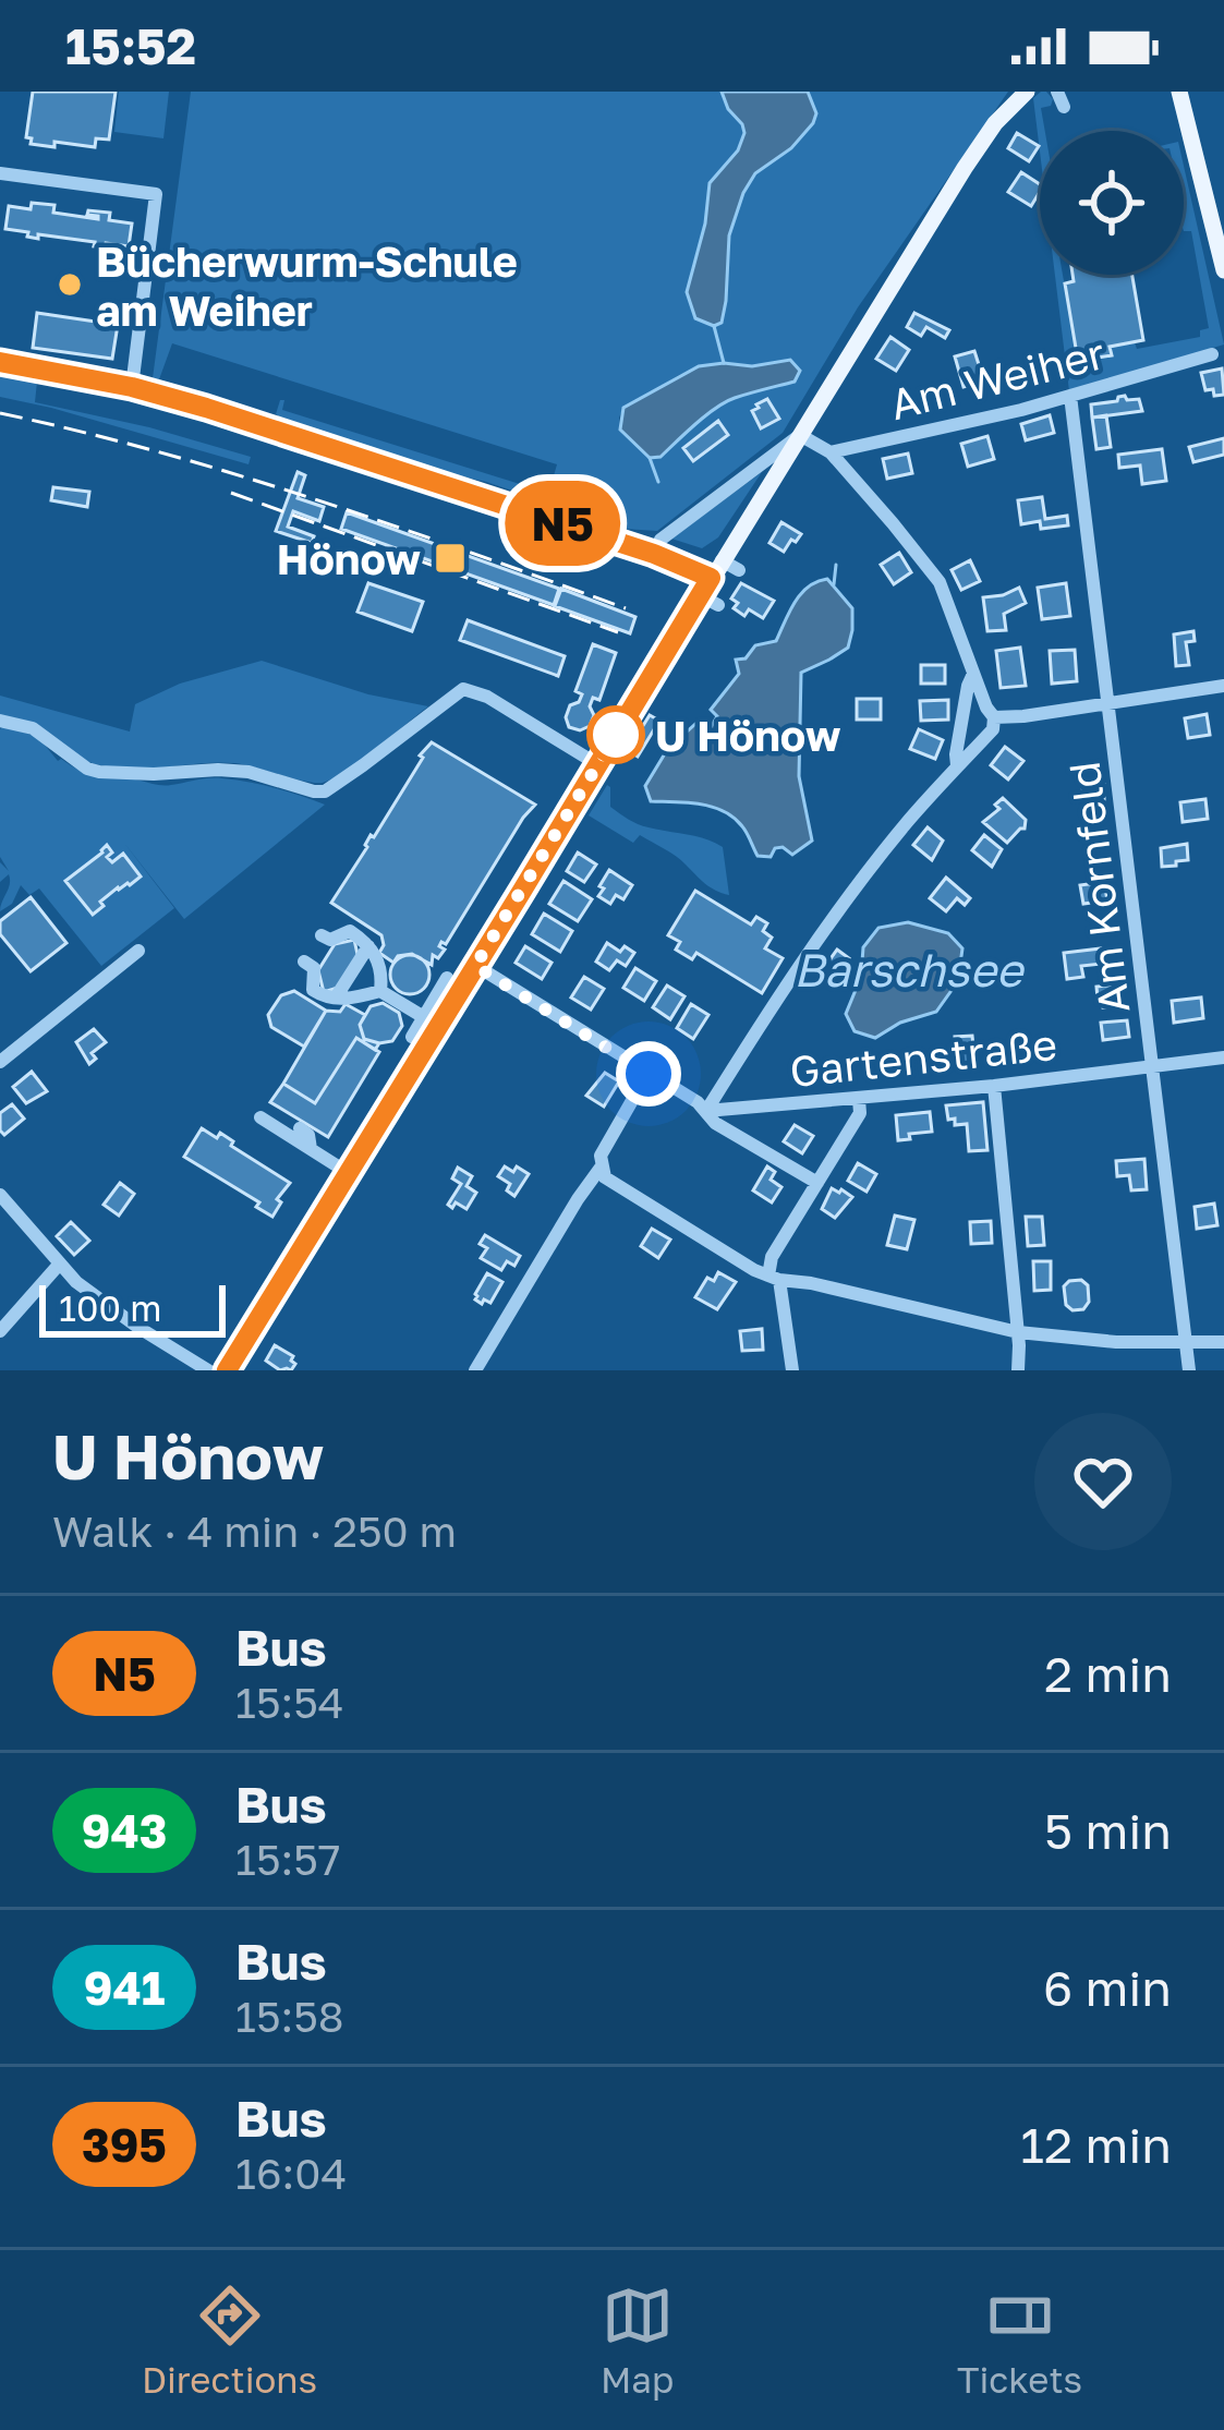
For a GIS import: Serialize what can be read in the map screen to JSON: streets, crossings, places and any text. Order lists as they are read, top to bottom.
{
  "streets": {
    "street": ["Am Weiher", "Am Kornfeld", "Gartenstraße"]
  },
  "crossings": [
    ["Am Weiher", "Am Kornfeld"],
    ["Am Kornfeld", "Gartenstraße"]
  ],
  "water": ["Barschsee"],
  "places": {
    "other": ["Bücherwurm-Schule am Weiher", "U Hönow"],
    "transit": ["Hönow"]
  },
  "lines": ["bus line N5"],
  "scale_bar": "100 m",
  "page": {
    "status": "15:52",
    "on_map": "N5",
    "scale": "100 m",
    "heading": ["U Hönow", "Walk · 4 min · 250 m"],
    "list": [
      {
        "mark": "N5",
        "name": "Bus",
        "note": "15:54",
        "value": "2 min"
      },
      {
        "mark": "943",
        "name": "Bus",
        "note": "15:57",
        "value": "5 min"
      },
      {
        "mark": "941",
        "name": "Bus",
        "note": "15:58",
        "value": "6 min"
      },
      {
        "mark": "395",
        "name": "Bus",
        "note": "16:04",
        "value": "12 min"
      }
    ],
    "tabs": ["Directions", "Map", "Tickets"]
  }
}
